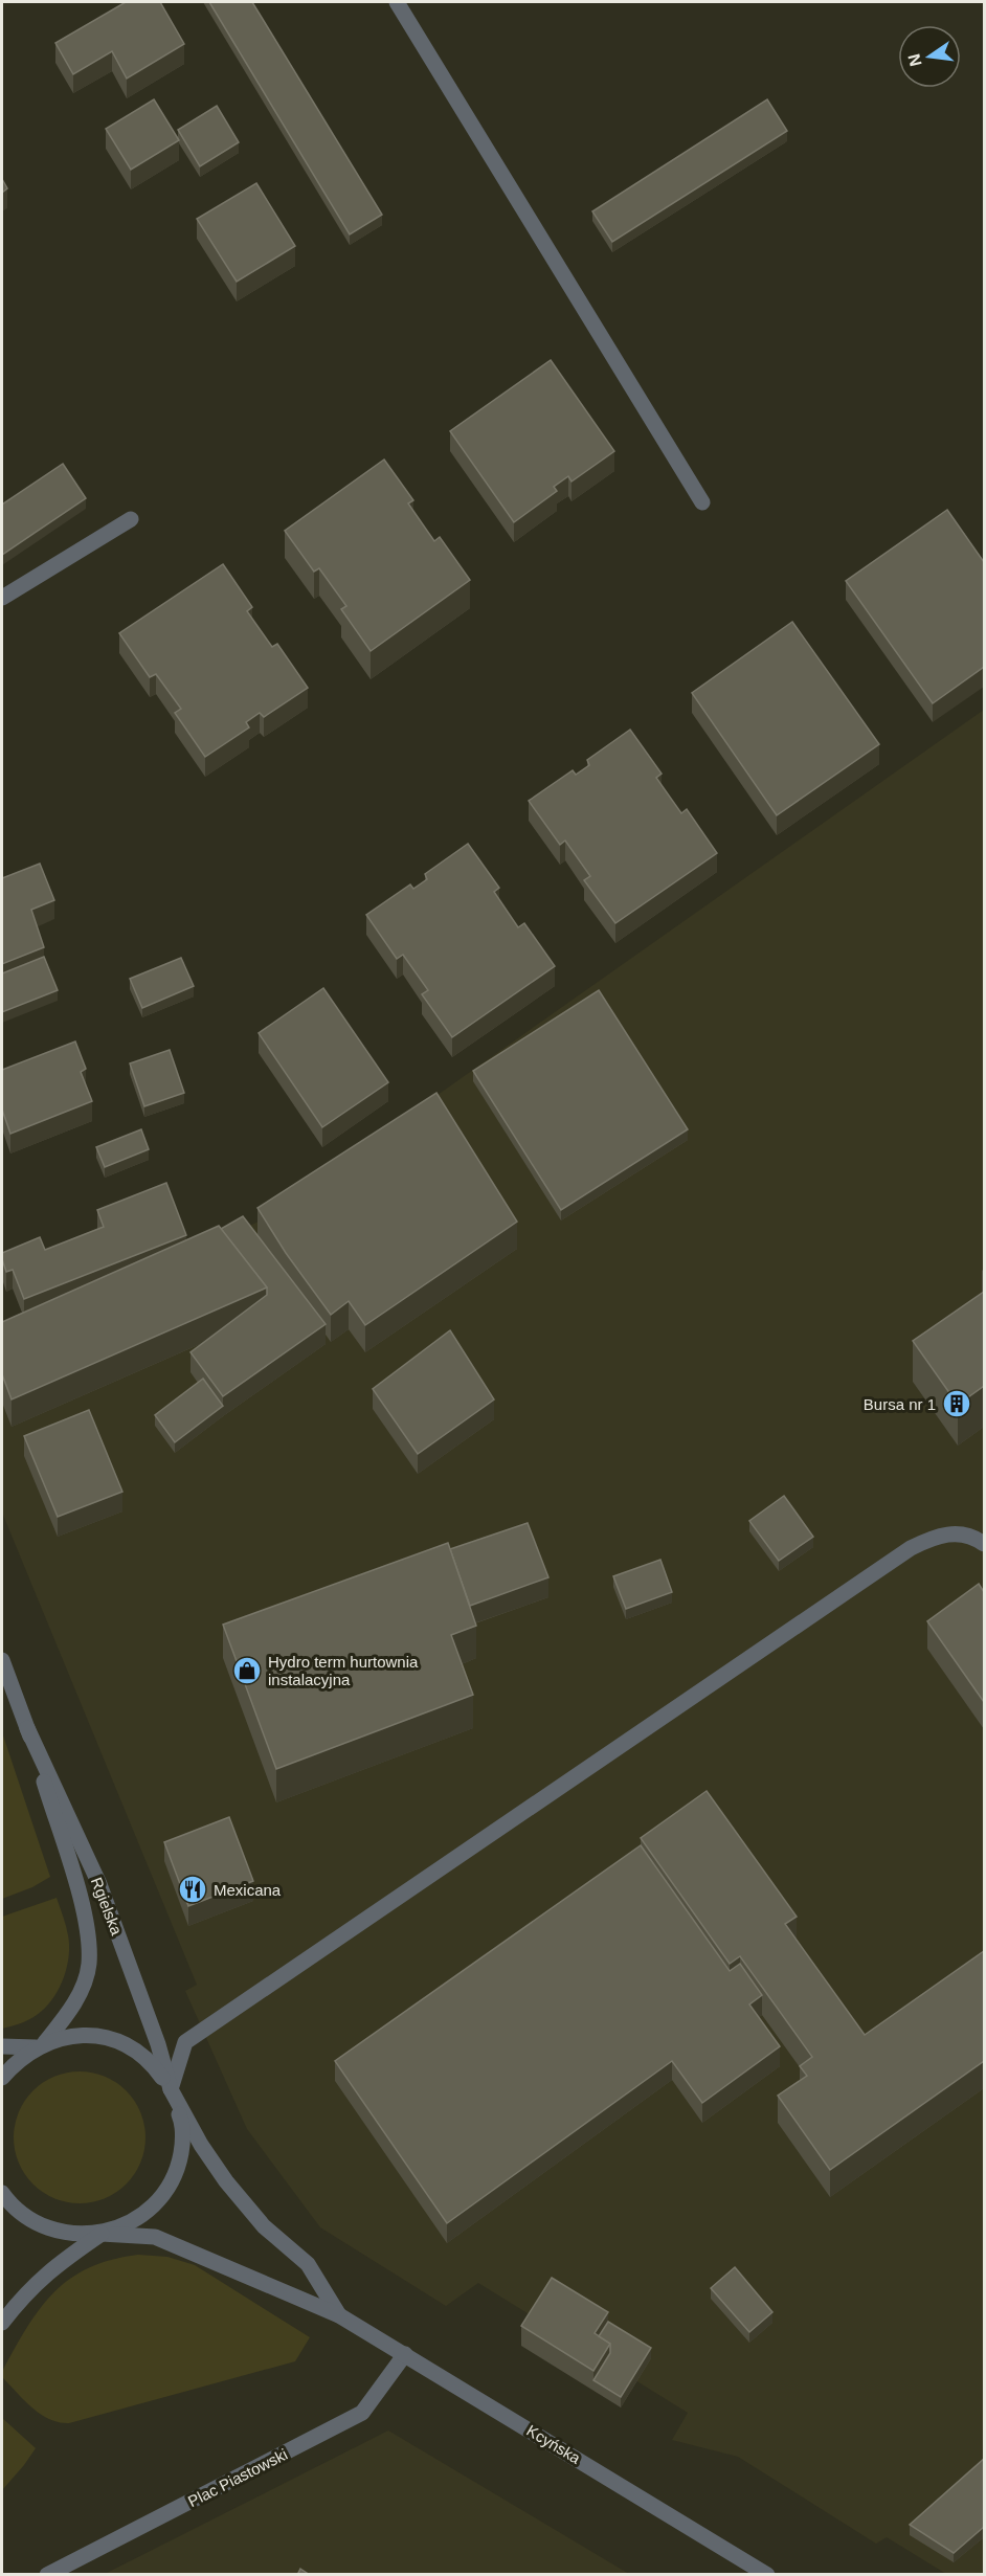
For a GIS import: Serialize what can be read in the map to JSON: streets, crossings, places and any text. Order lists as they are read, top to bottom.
{
  "streets": {
    "street": ["Rgielska", "Kcyńska", "Plac Piastowski"]
  },
  "crossings": [
    ["Rgielska", "Kcyńska"],
    ["Kcyńska", "Plac Piastowski"]
  ],
  "places": {
    "building": ["Bursa nr 1"],
    "shop": ["Hydro term hurtownia instalacyjna"],
    "restaurant": ["Mexicana"]
  },
  "north": "left"
}
